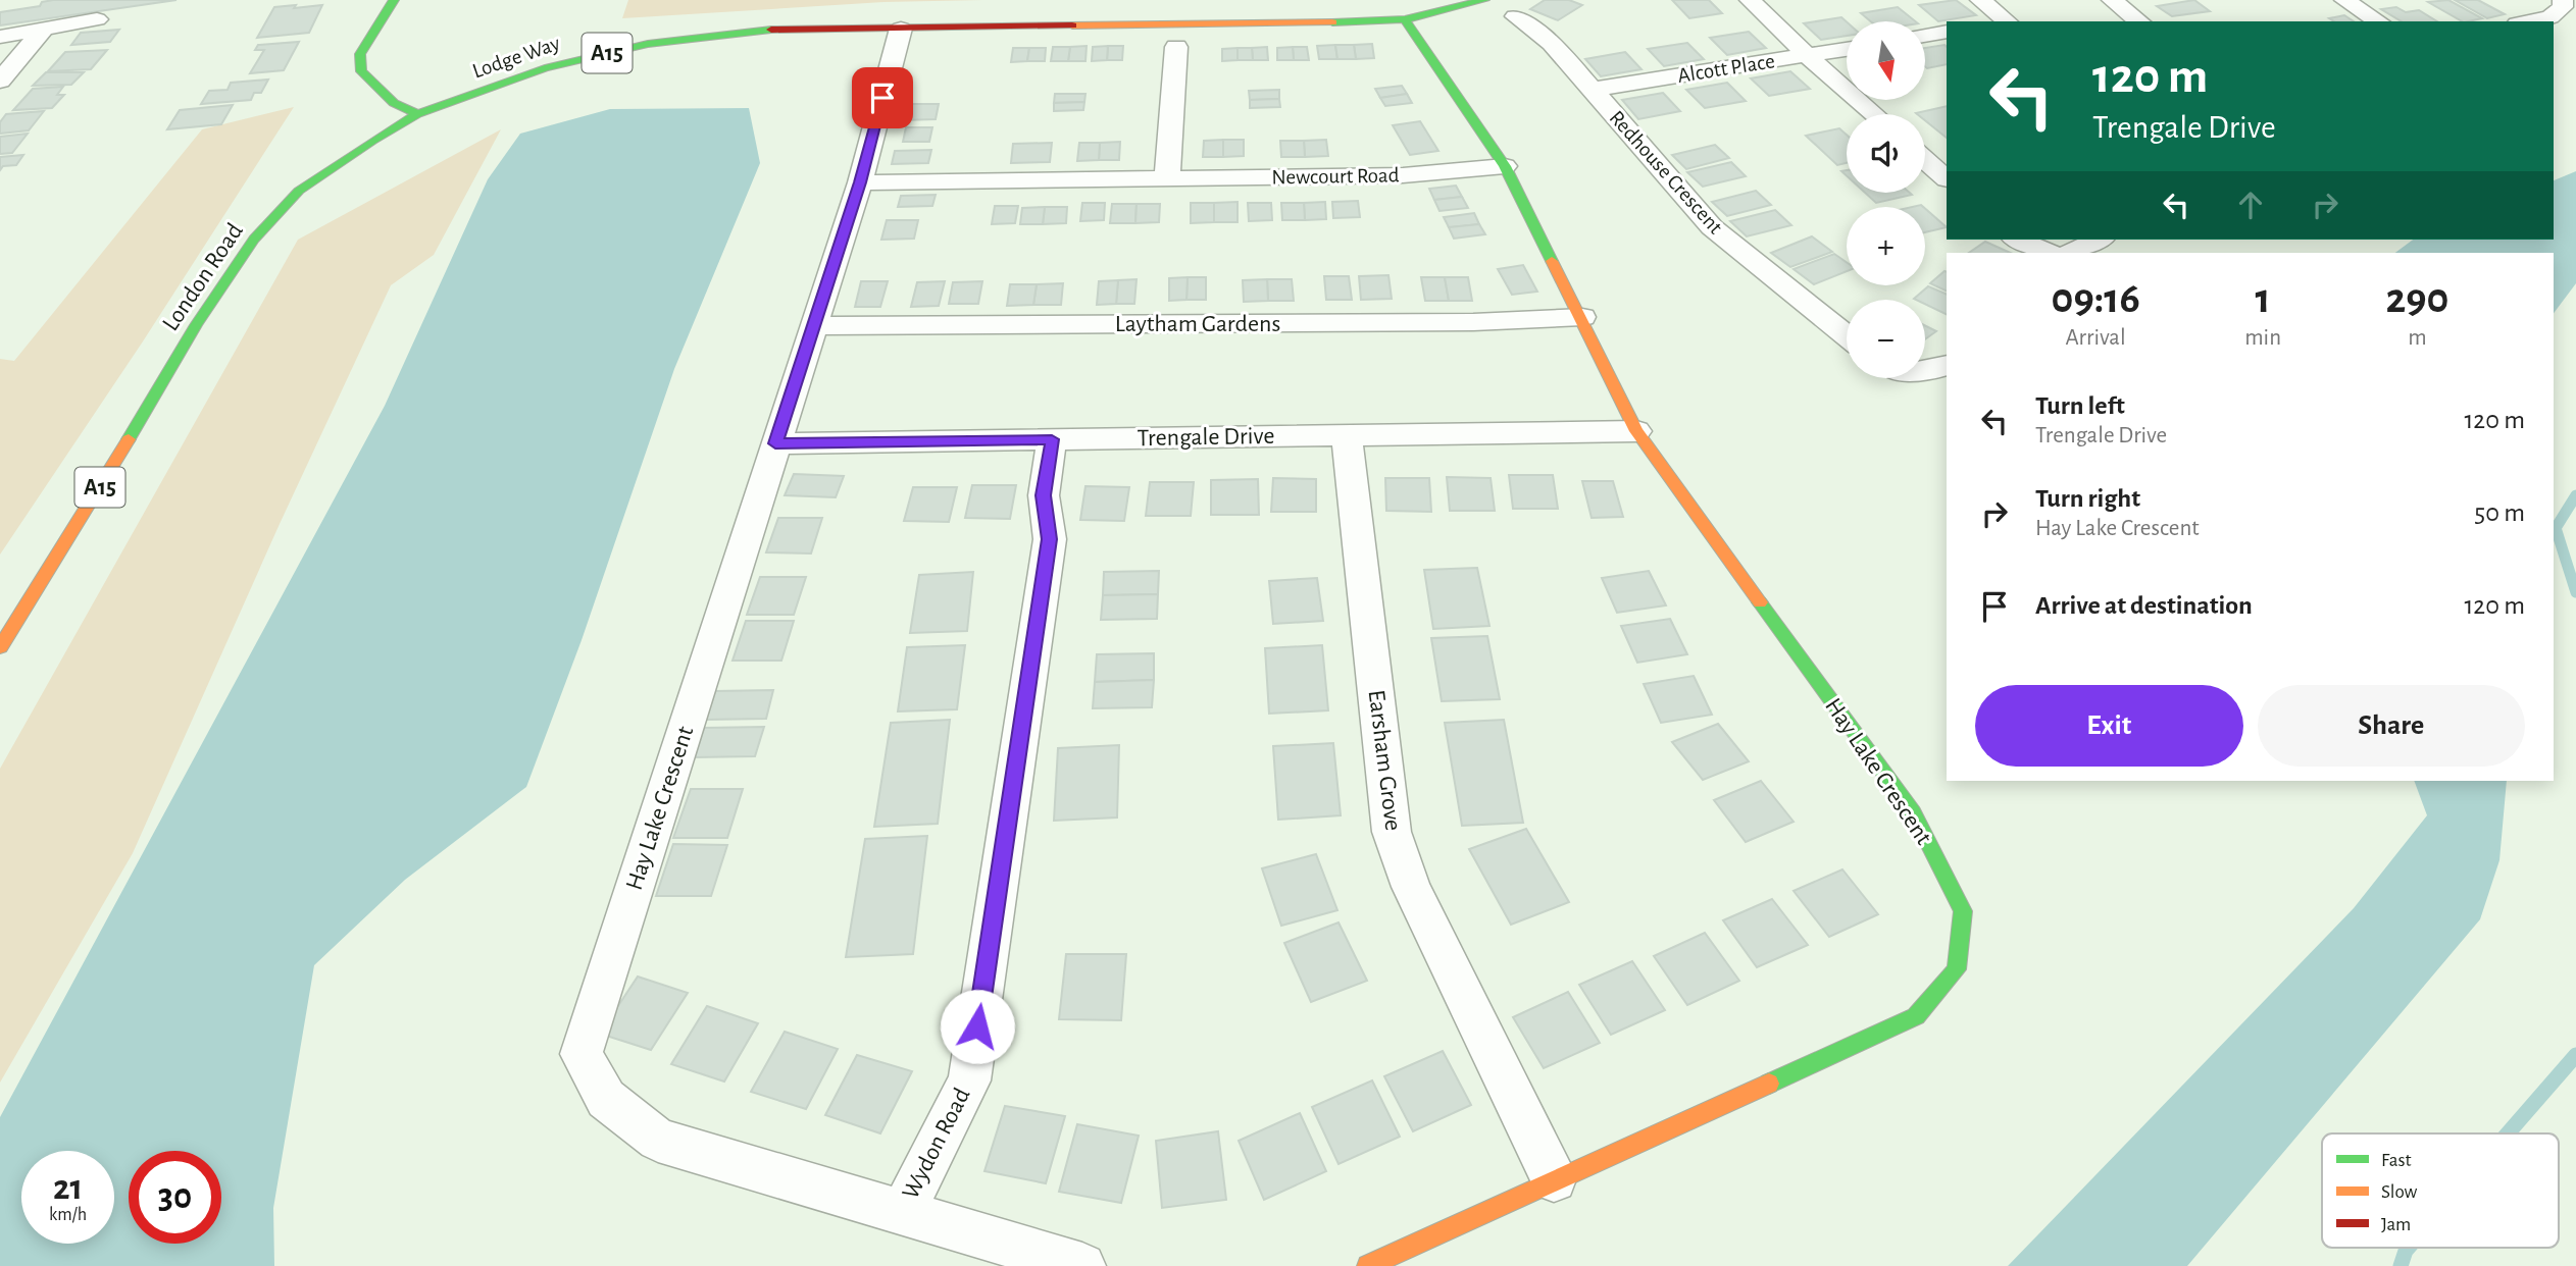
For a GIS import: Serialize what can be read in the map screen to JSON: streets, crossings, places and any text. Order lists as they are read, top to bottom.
{
  "streets": {
    "main road": [
      "A15",
      "Lodge Way",
      "London Road",
      "Hay Lake Crescent"
    ],
    "street": [
      "Alcott Place",
      "Redhouse Crescent",
      "Newcourt Road",
      "Laytham Gardens",
      "Trengale Drive",
      "Earsham Grove",
      "Wydon Road"
    ]
  },
  "crossings": [
    ["Lodge Way", "London Road"],
    ["Lodge Way", "Hay Lake Crescent"],
    ["Alcott Place", "Redhouse Crescent"],
    ["Newcourt Road", "Hay Lake Crescent"],
    ["Laytham Gardens", "Hay Lake Crescent"],
    ["Trengale Drive", "Earsham Grove"],
    ["Trengale Drive", "Hay Lake Crescent"],
    ["Trengale Drive", "Wydon Road"],
    ["Earsham Grove", "Hay Lake Crescent"],
    ["Hay Lake Crescent", "Wydon Road"]
  ],
  "legend": ["Fast", "Slow", "Jam"],
  "north": "bottom",
  "page": {
    "map_buttons": ["+", "−"],
    "turn": ["120 m", "Trengale Drive"],
    "eta": [
      "09:16",
      "Arrival",
      "1",
      "min",
      "290",
      "m"
    ],
    "list": [
      {
        "name": "Turn left",
        "note": "Trengale Drive",
        "value": "120 m"
      },
      {
        "name": "Turn right",
        "note": "Hay Lake Crescent",
        "value": "50 m"
      },
      {
        "name": "Arrive at destination",
        "value": "120 m"
      }
    ],
    "buttons": ["Exit", "Share"],
    "speed": "21 km/h",
    "limit": "30"
  }
}
